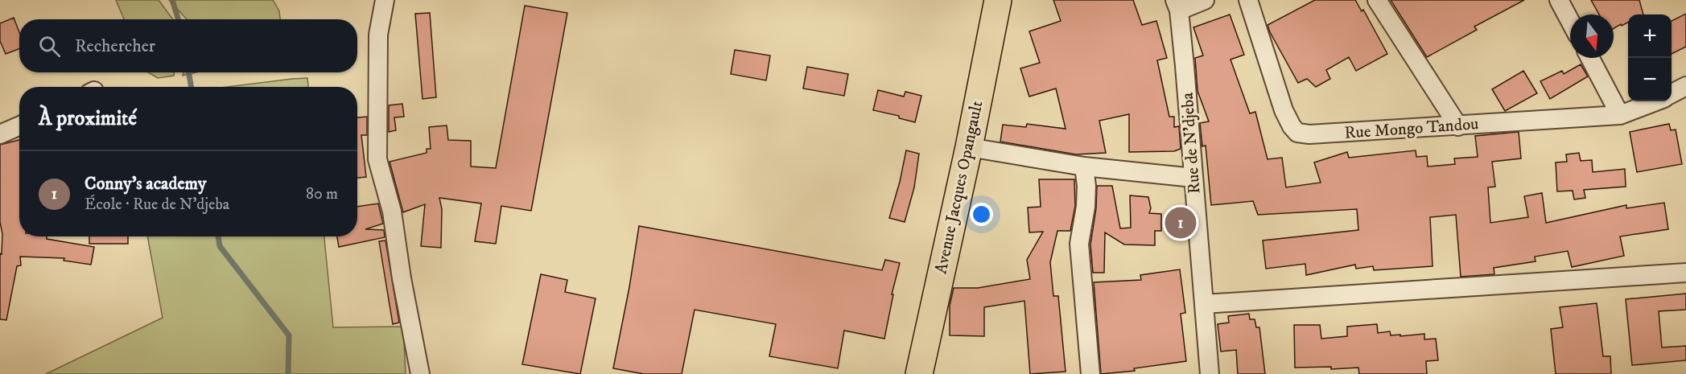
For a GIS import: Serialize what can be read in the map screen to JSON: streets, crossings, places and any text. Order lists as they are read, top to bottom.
{
  "streets": {
    "highway": ["Avenue Jacques Opangault"],
    "street": ["Rue Mongo Tandou", "Rue de N'djeba"]
  },
  "north": "bottom",
  "page": {
    "map_buttons": ["+", "−"],
    "search": "Rechercher",
    "heading": "À proximité",
    "list": [
      {
        "mark": "1",
        "name": "Conny's academy",
        "note": "École · Rue de N'djeba",
        "value": "80 m"
      }
    ],
    "pins": "1"
  }
}
